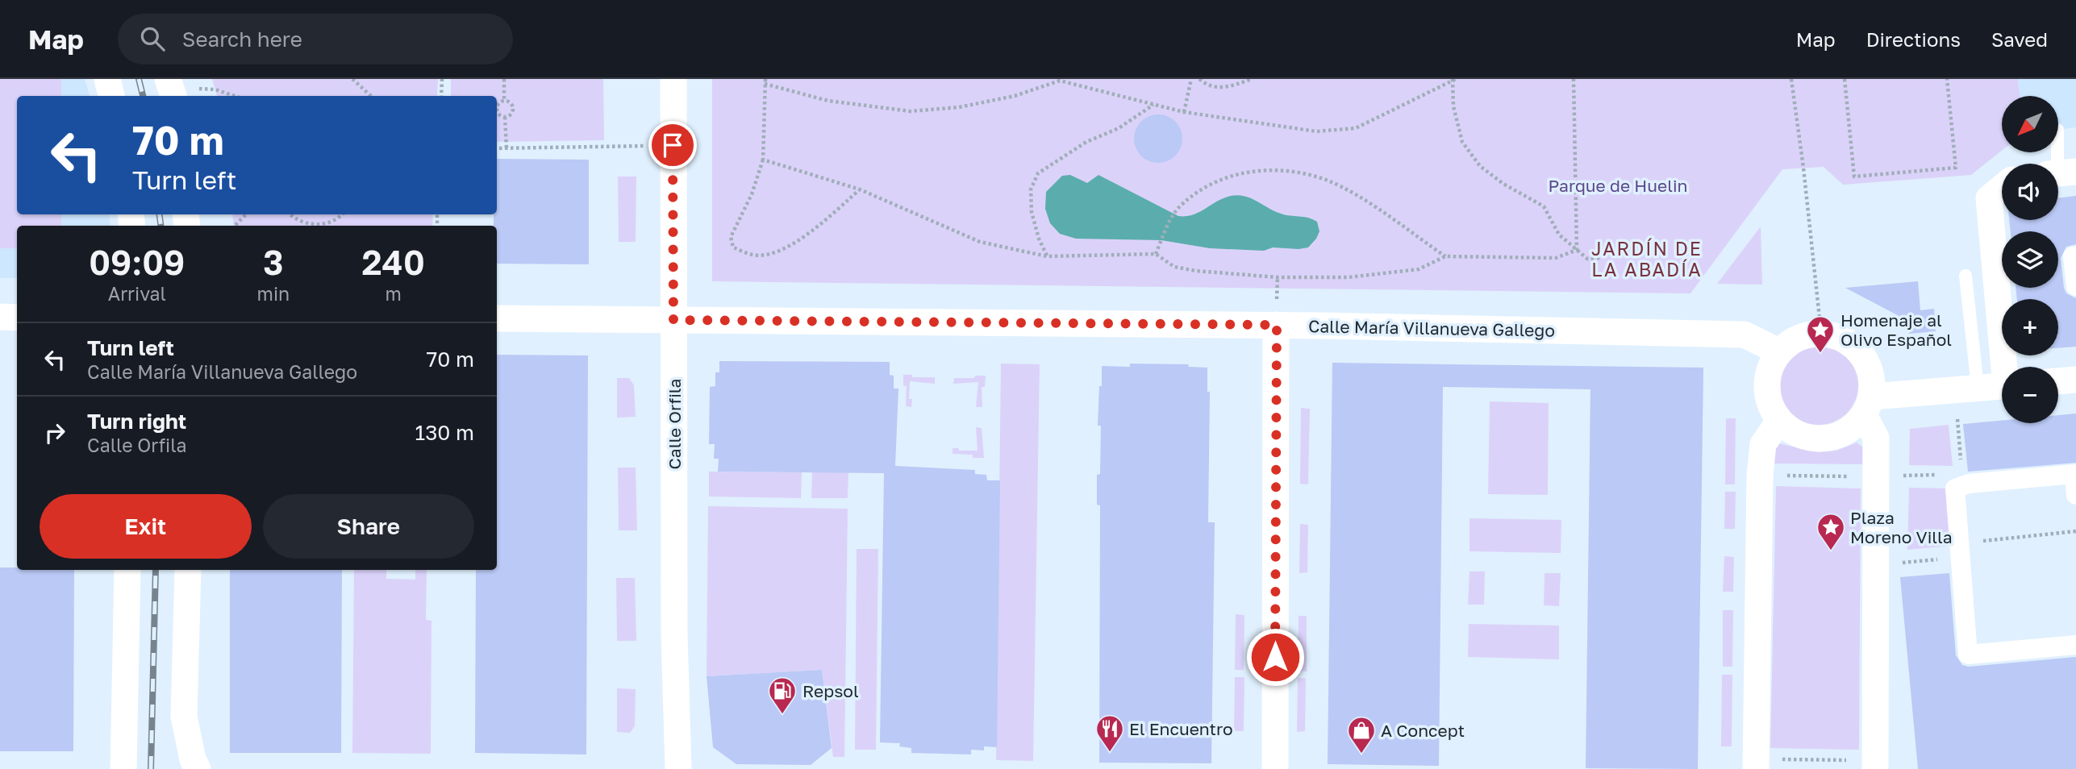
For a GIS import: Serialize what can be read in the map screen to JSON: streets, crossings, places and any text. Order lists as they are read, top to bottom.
{
  "streets": {
    "street": ["Calle María Villanueva Gallego", "Calle Orfila"]
  },
  "crossings": [
    ["Calle María Villanueva Gallego", "Calle Orfila"]
  ],
  "districts": ["JARDÍN DE LA ABADÍA"],
  "parks": ["Parque de Huelin"],
  "places": {
    "place": ["Homenaje al Olivo Español", "Plaza Moreno Villa"],
    "fuel station": ["Repsol"],
    "restaurant": ["El Encuentro"],
    "shop": ["A Concept"]
  },
  "north": "bottom left",
  "page": {
    "header": "Map",
    "search": "Search here",
    "nav": ["Map", "Directions", "Saved"],
    "map_buttons": ["+", "−"],
    "turn": ["70 m", "Turn left"],
    "eta": [
      "09:09",
      "Arrival",
      "3",
      "min",
      "240",
      "m"
    ],
    "list": [
      {
        "name": "Turn left",
        "note": "Calle María Villanueva Gallego",
        "value": "70 m"
      },
      {
        "name": "Turn right",
        "note": "Calle Orfila",
        "value": "130 m"
      }
    ],
    "buttons": ["Exit", "Share"]
  }
}
